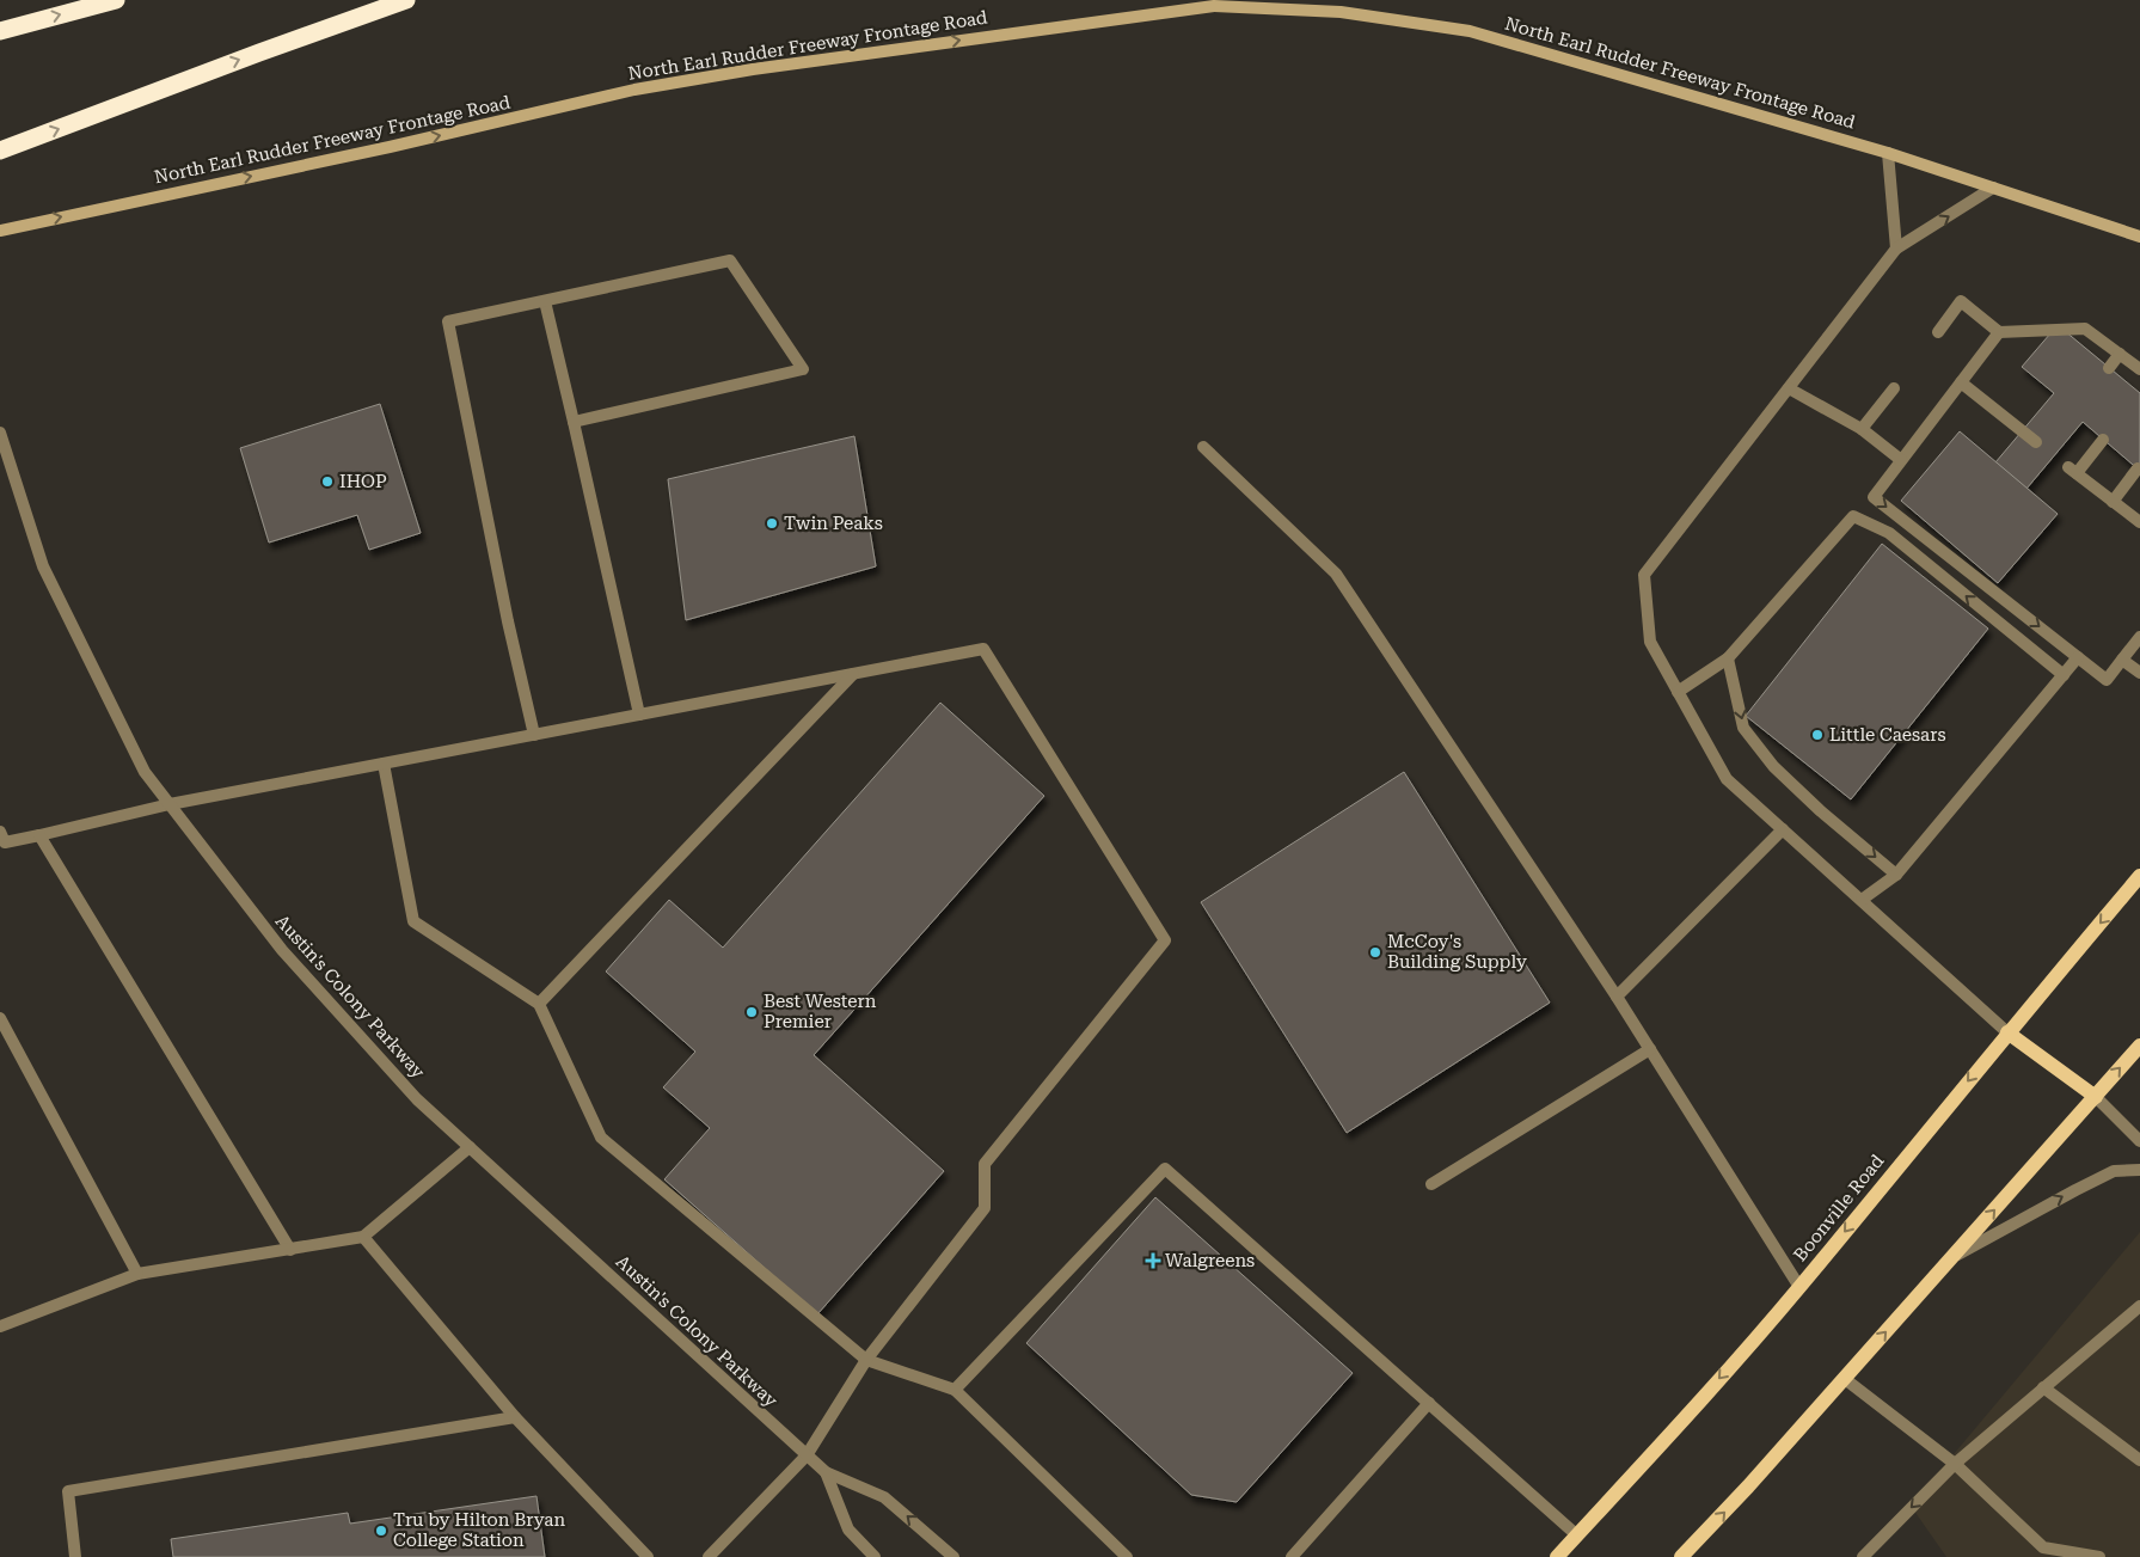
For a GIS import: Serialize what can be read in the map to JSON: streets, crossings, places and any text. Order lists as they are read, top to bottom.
{
  "streets": {
    "main road": ["North Earl Rudder Freeway Frontage Road", "Boonville Road"],
    "street": ["Austin's Colony Parkway"]
  },
  "one_way": ["North Earl Rudder Freeway Frontage Road"],
  "places": {
    "other": [
      "IHOP",
      "Twin Peaks",
      "Little Caesars",
      "McCoy's Building Supply",
      "Best Western Premier",
      "Tru by Hilton Bryan College Station"
    ],
    "health": ["Walgreens"]
  }
}
